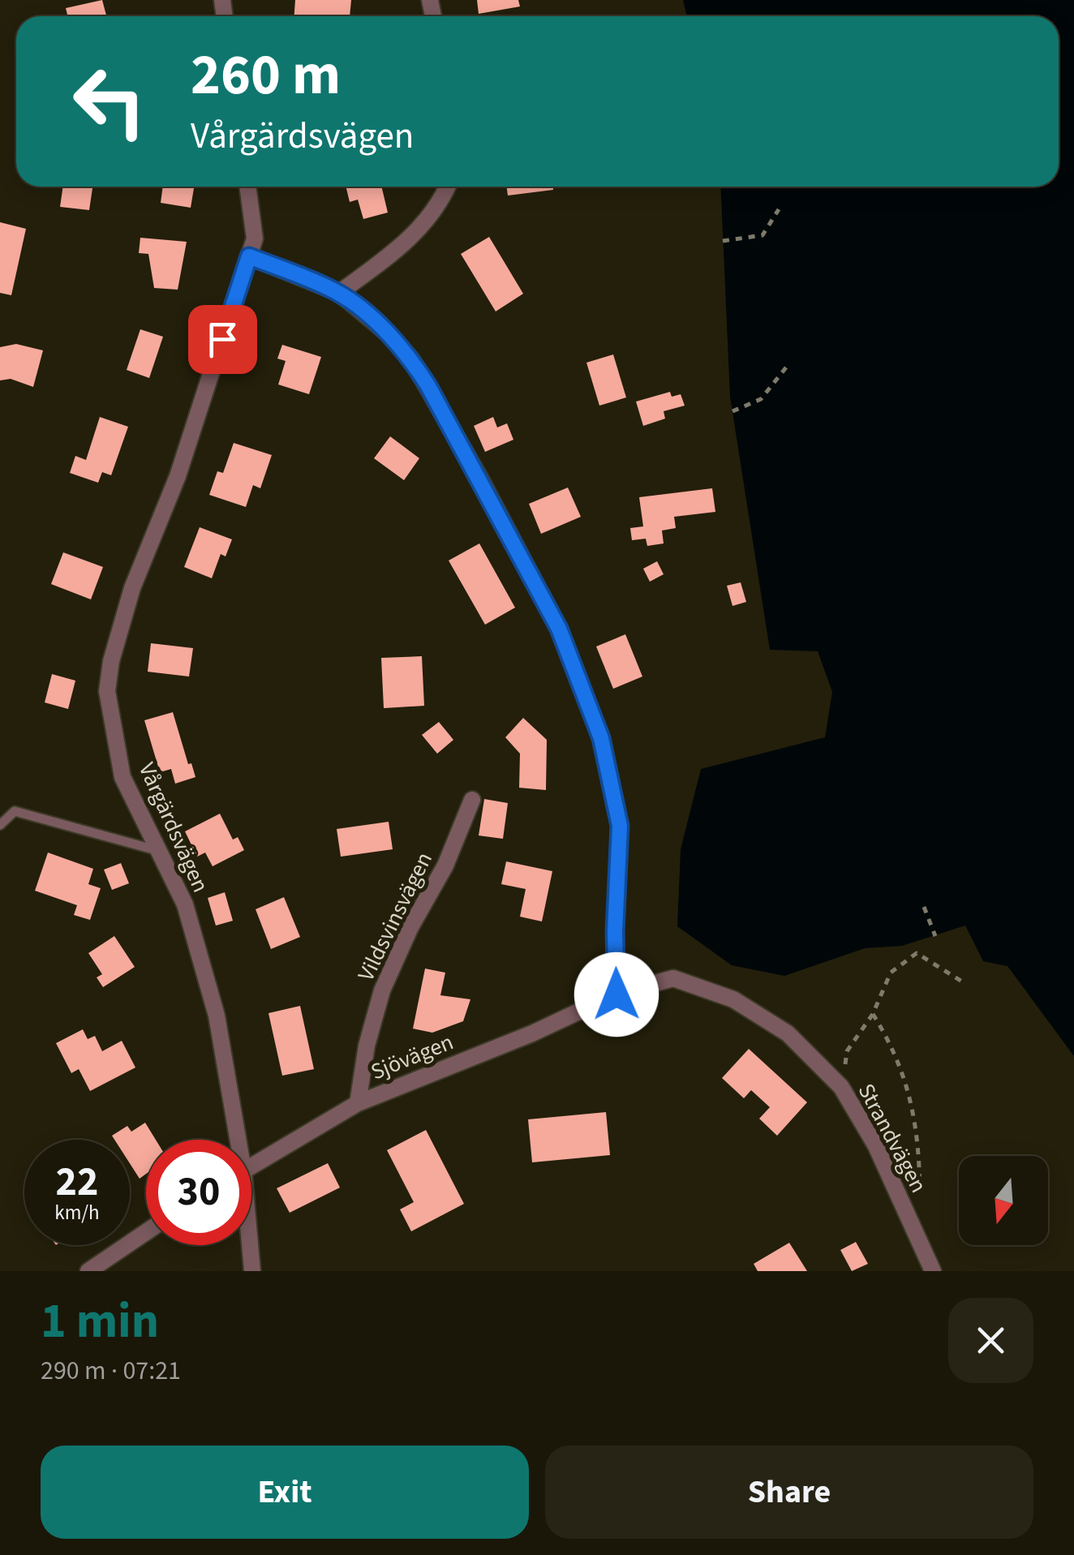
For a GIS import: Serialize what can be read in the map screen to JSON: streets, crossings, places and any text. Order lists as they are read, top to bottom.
{
  "streets": {
    "street": [
      "Vårgärdsvägen",
      "Vildsvinsvägen",
      "Sjövägen",
      "Strandvägen"
    ]
  },
  "crossings": [
    ["Vildsvinsvägen", "Sjövägen"],
    ["Sjövägen", "Strandvägen"]
  ],
  "north": "bottom",
  "page": {
    "turn": ["260 m", "Vårgärdsvägen"],
    "speed": "22 km/h",
    "limit": "30",
    "heading": ["1 min", "290 m · 07:21"],
    "buttons": ["Exit", "Share"]
  }
}
